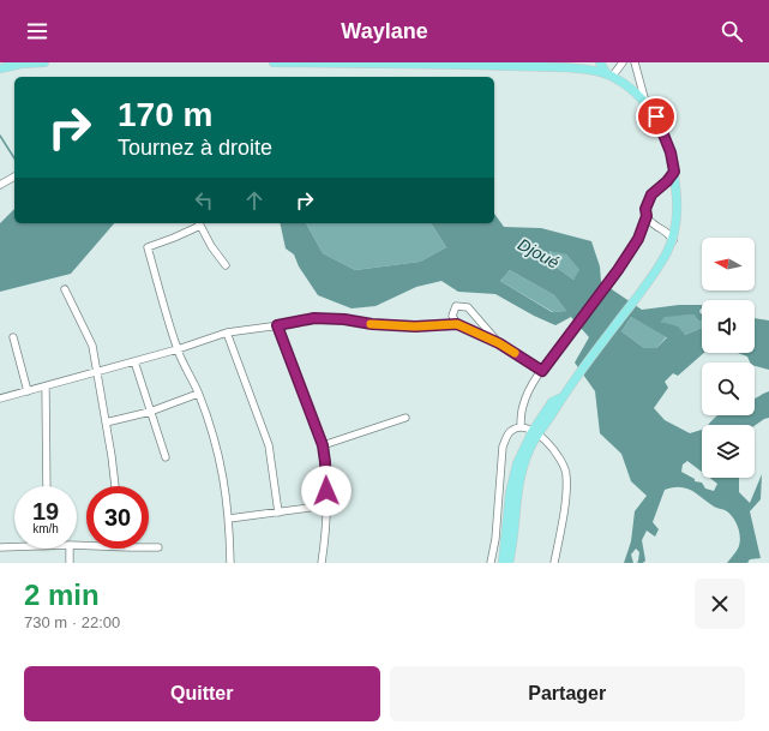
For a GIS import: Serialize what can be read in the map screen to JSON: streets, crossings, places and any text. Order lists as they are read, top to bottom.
{
  "water": ["Djoué"],
  "north": "left",
  "page": {
    "header": "Waylane",
    "turn": ["170 m", "Tournez à droite"],
    "speed": "19 km/h",
    "limit": "30",
    "heading": ["2 min", "730 m · 22:00"],
    "buttons": ["Quitter", "Partager"]
  }
}
